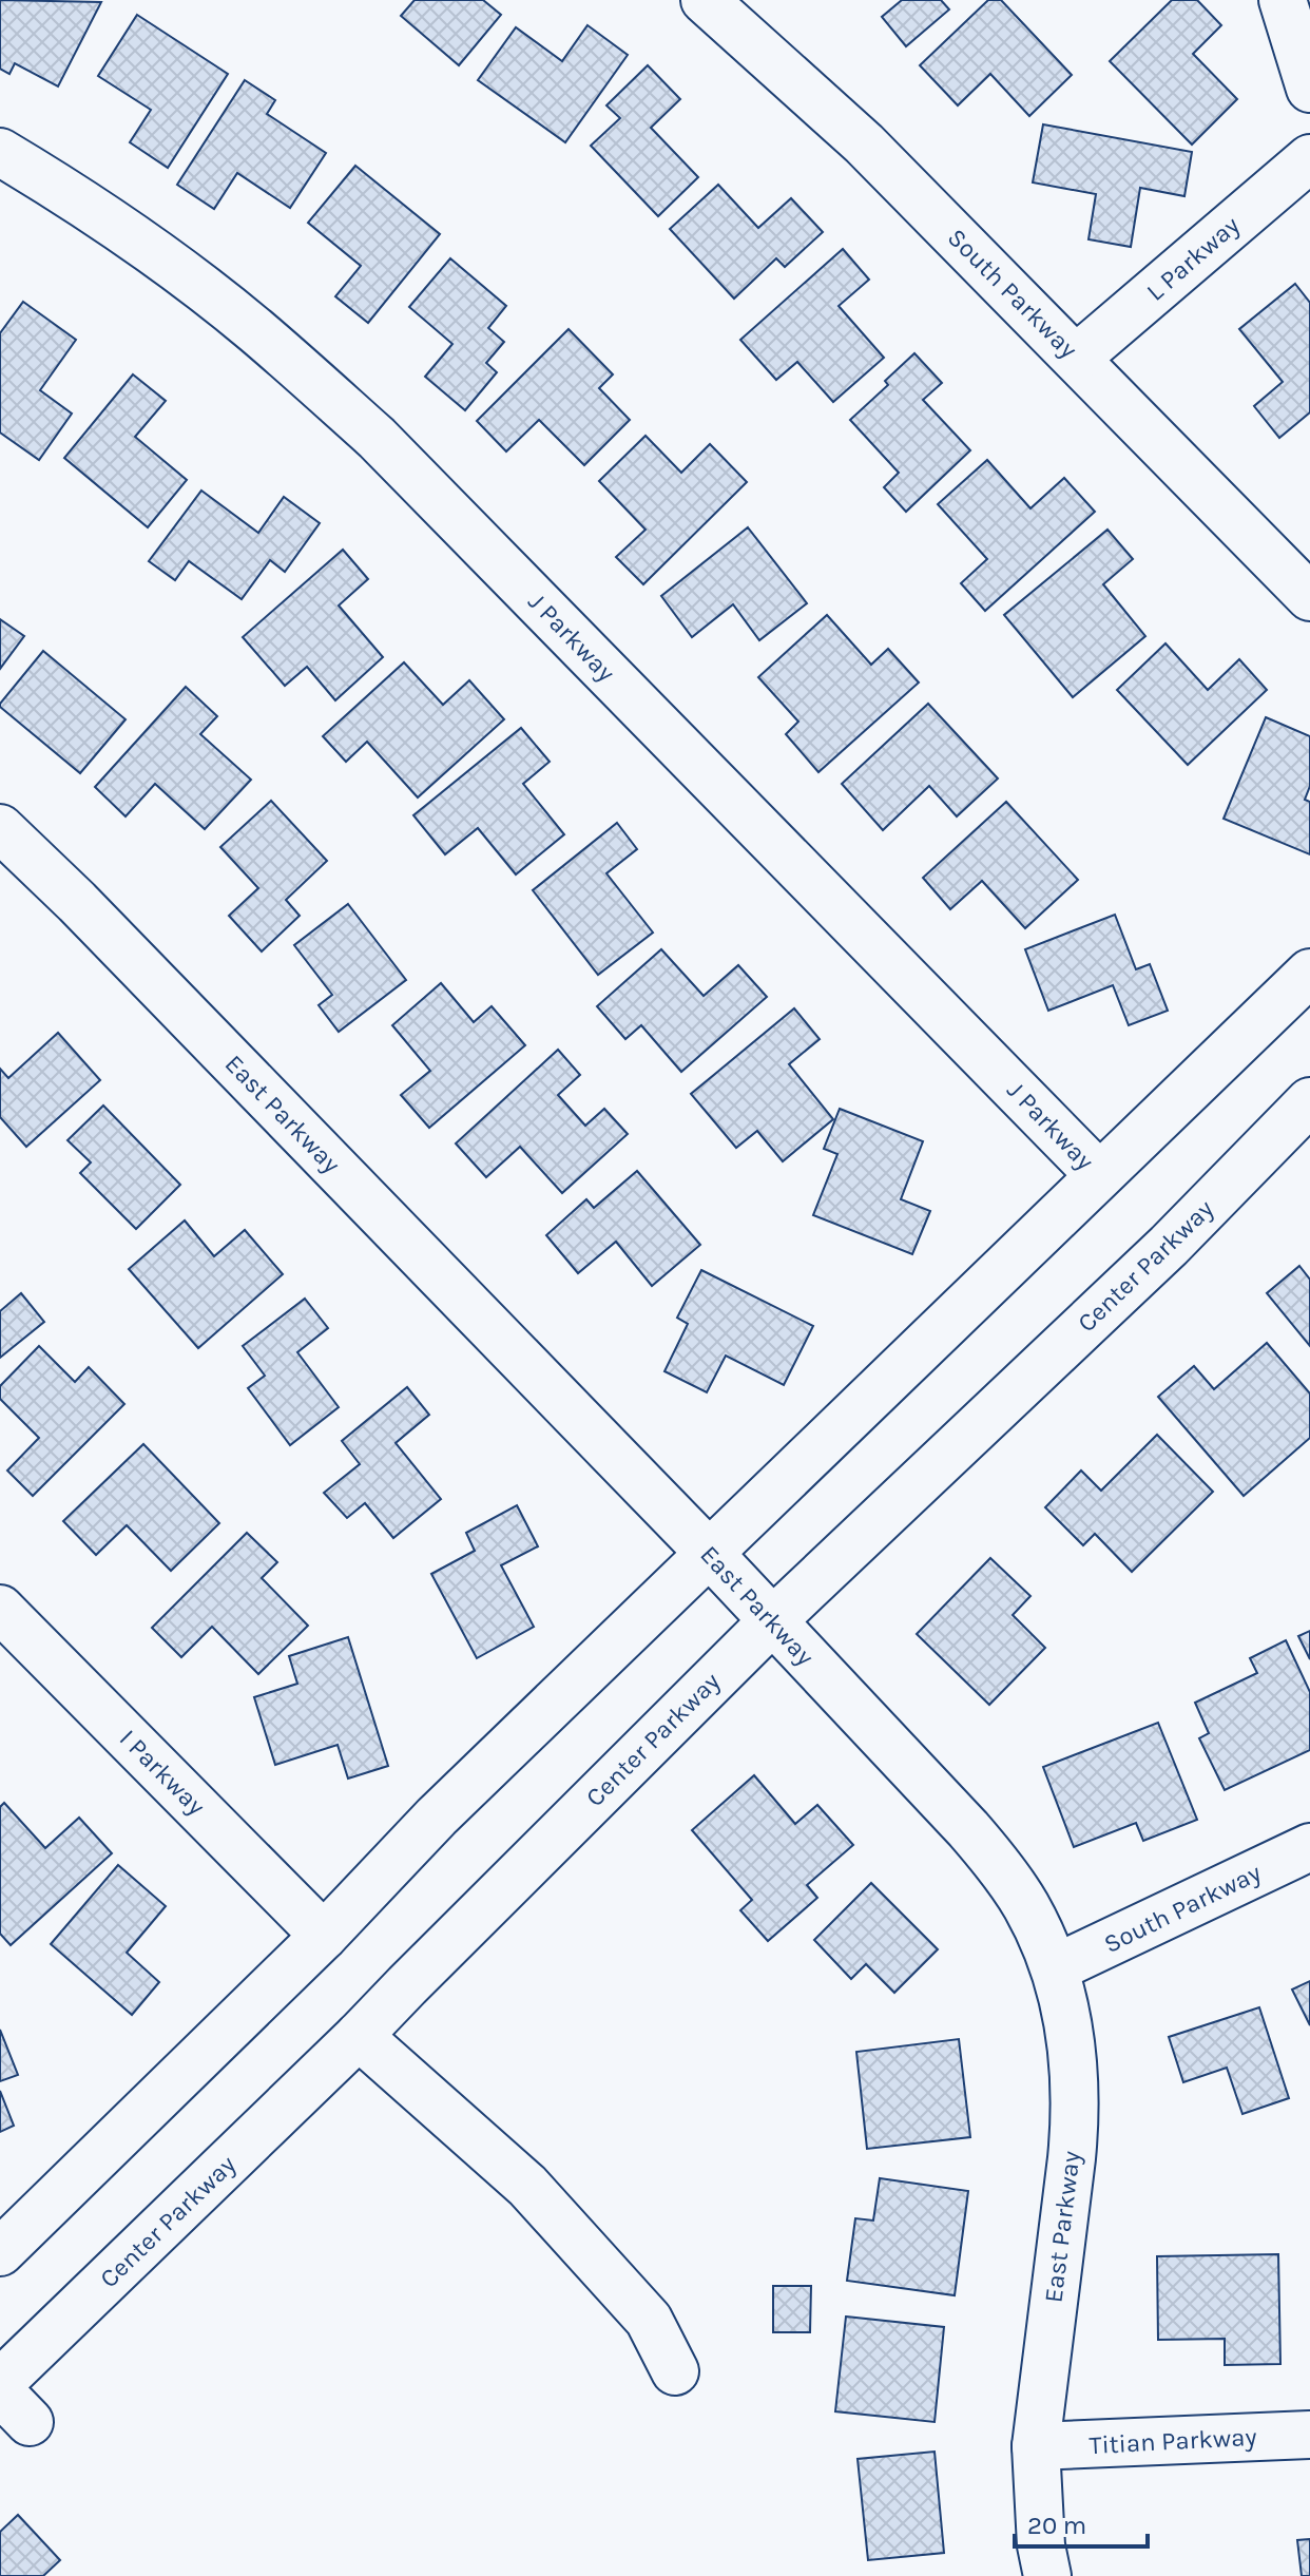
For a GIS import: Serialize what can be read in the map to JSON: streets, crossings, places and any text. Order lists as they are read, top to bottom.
{
  "streets": {
    "street": [
      "L Parkway",
      "South Parkway",
      "J Parkway",
      "East Parkway",
      "Center Parkway",
      "I Parkway",
      "Titian Parkway"
    ]
  },
  "crossings": [
    ["L Parkway", "South Parkway"],
    ["South Parkway", "East Parkway"],
    ["East Parkway", "Center Parkway"],
    ["East Parkway", "Titian Parkway"]
  ],
  "scale_bar": "20 m"
}
